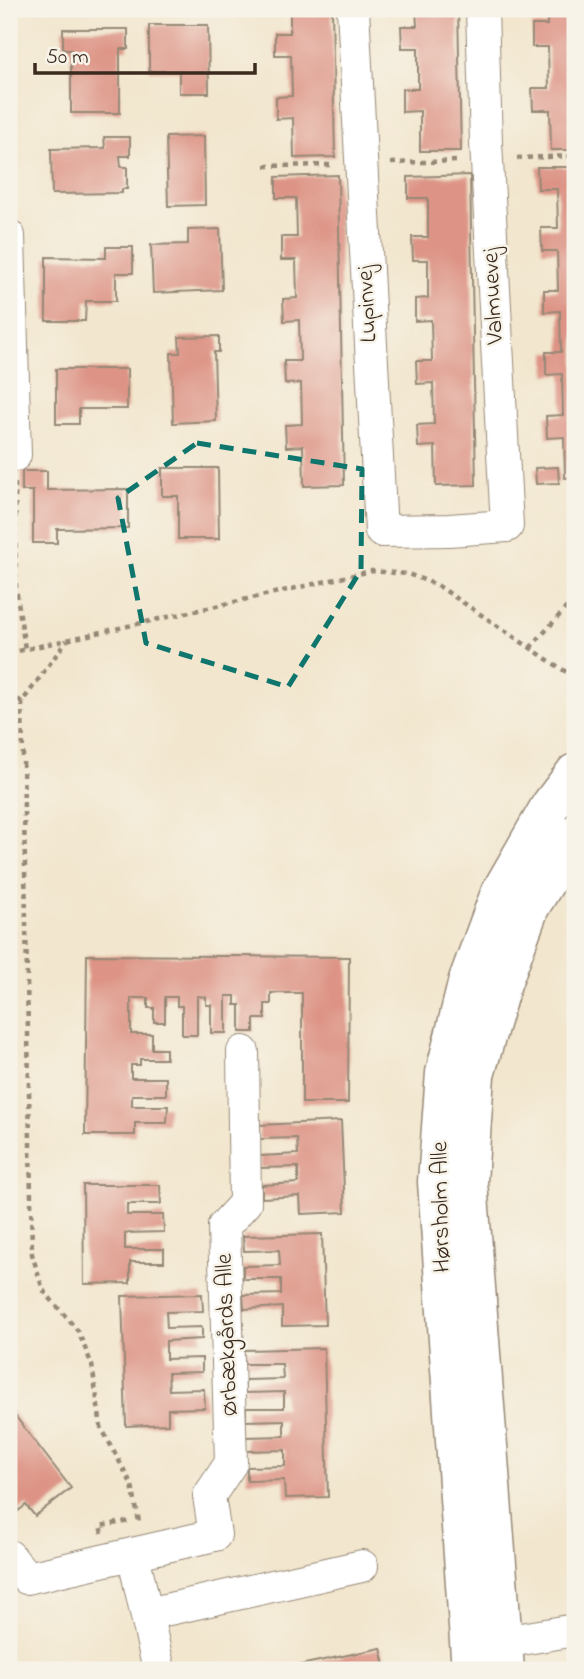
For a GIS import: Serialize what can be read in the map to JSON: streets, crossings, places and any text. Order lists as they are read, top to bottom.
{
  "streets": {
    "main road": ["Hørsholm Alle"],
    "street": ["Valmuevej", "Lupinvej", "Ørbækgårds Alle"]
  },
  "crossings": [
    ["Valmuevej", "Lupinvej"]
  ],
  "scale_bar": "50 m"
}
